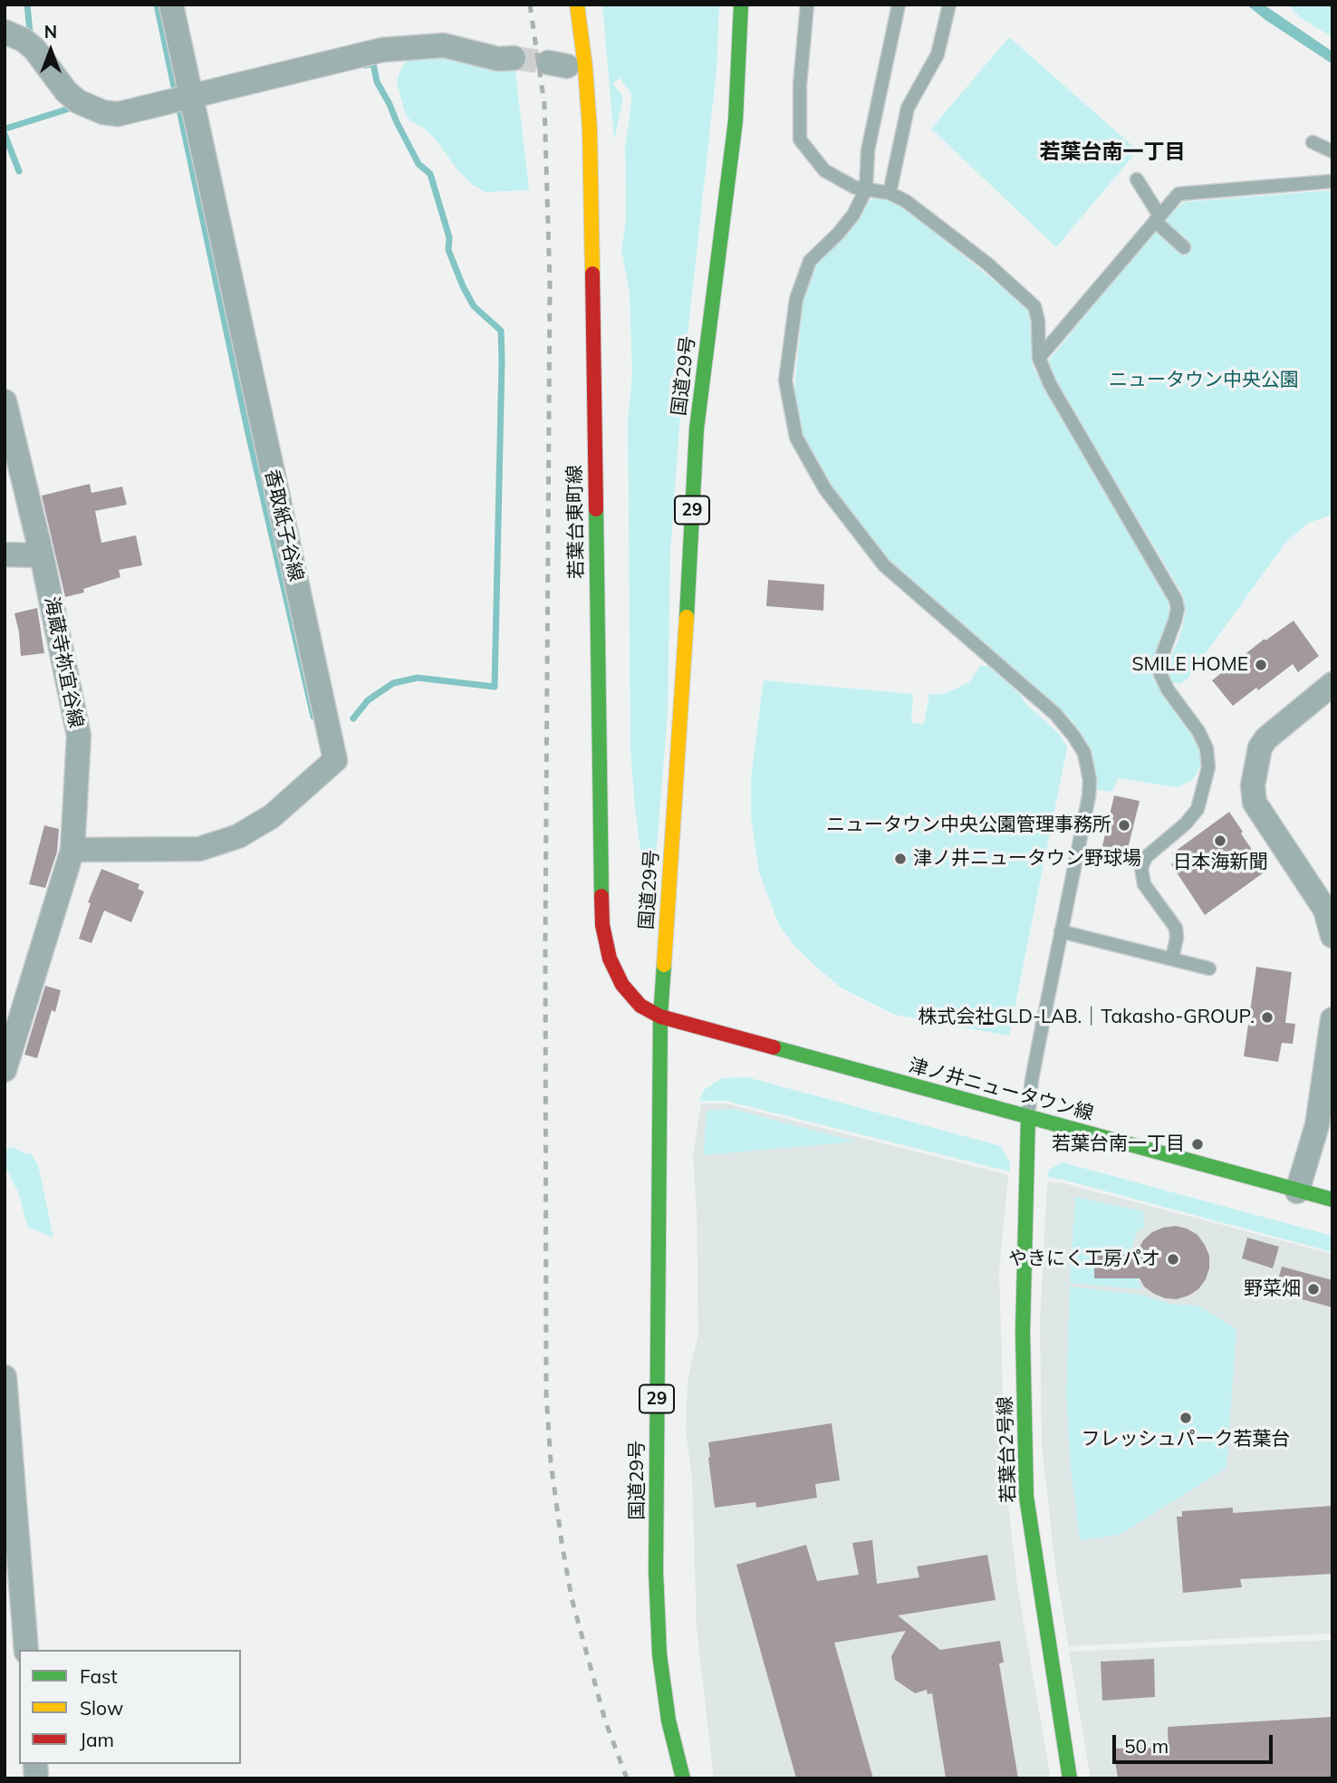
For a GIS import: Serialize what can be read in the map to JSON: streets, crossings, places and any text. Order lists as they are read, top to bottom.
{
  "streets": {
    "main road": [
      "国道29号",
      "29",
      "若葉台東町線",
      "津ノ井ニュータウン線",
      "若葉台2号線"
    ],
    "street": ["香取紙子谷線", "海蔵寺祢宜谷線"]
  },
  "crossings": [
    ["国道29号", "若葉台東町線"],
    ["国道29号", "津ノ井ニュータウン線"],
    ["若葉台東町線", "津ノ井ニュータウン線"],
    ["香取紙子谷線", "海蔵寺祢宜谷線"],
    ["津ノ井ニュータウン線", "若葉台2号線"]
  ],
  "districts": ["若葉台南一丁目"],
  "parks": ["ニュータウン中央公園"],
  "places": [
    "SMILE HOME",
    "ニュータウン中央公園管理事務所",
    "日本海新聞",
    "津ノ井ニュータウン野球場",
    "株式会社GLD-LAB.｜Takasho-GROUP.",
    "若葉台南一丁目",
    "やきにく工房パオ",
    "野菜畑",
    "フレッシュパーク若葉台"
  ],
  "legend": ["Fast", "Slow", "Jam"],
  "scale_bar": "50 m",
  "north": "top"
}
